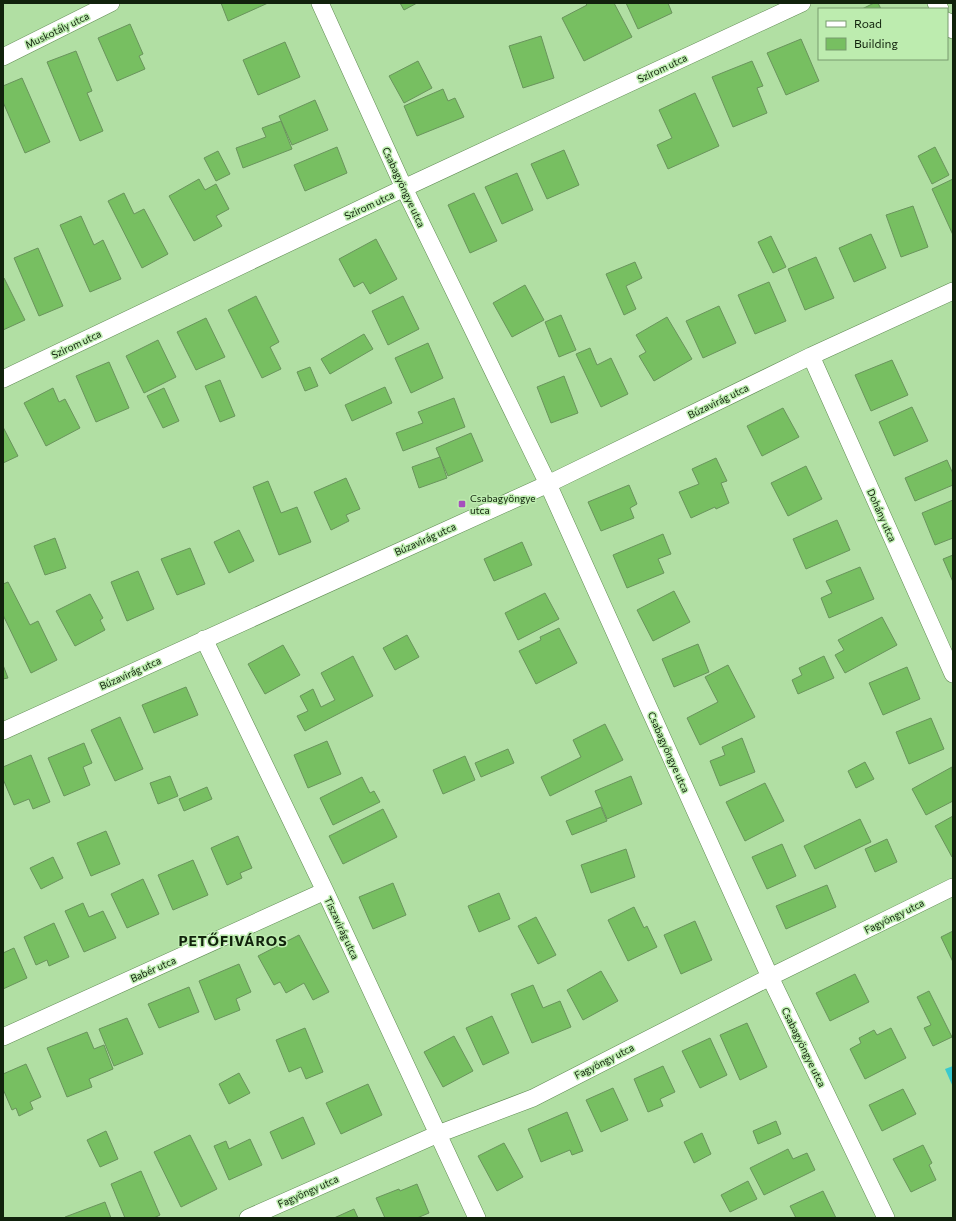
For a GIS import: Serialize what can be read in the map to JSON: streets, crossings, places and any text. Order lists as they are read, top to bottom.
{
  "streets": {
    "street": [
      "Muskotály utca",
      "Szirom utca",
      "Csabagyöngye utca",
      "Búzavirág utca",
      "Dohány utca",
      "Fagyöngy utca",
      "Tiszavirág utca",
      "Babér utca"
    ]
  },
  "crossings": [
    ["Szirom utca", "Csabagyöngye utca"],
    ["Csabagyöngye utca", "Búzavirág utca"],
    ["Csabagyöngye utca", "Fagyöngy utca"],
    ["Búzavirág utca", "Dohány utca"],
    ["Búzavirág utca", "Tiszavirág utca"],
    ["Fagyöngy utca", "Tiszavirág utca"],
    ["Tiszavirág utca", "Babér utca"]
  ],
  "districts": ["PETŐFIVÁROS"],
  "places": {
    "transit": ["Csabagyöngye utca"]
  },
  "legend": ["Road", "Building"]
}
